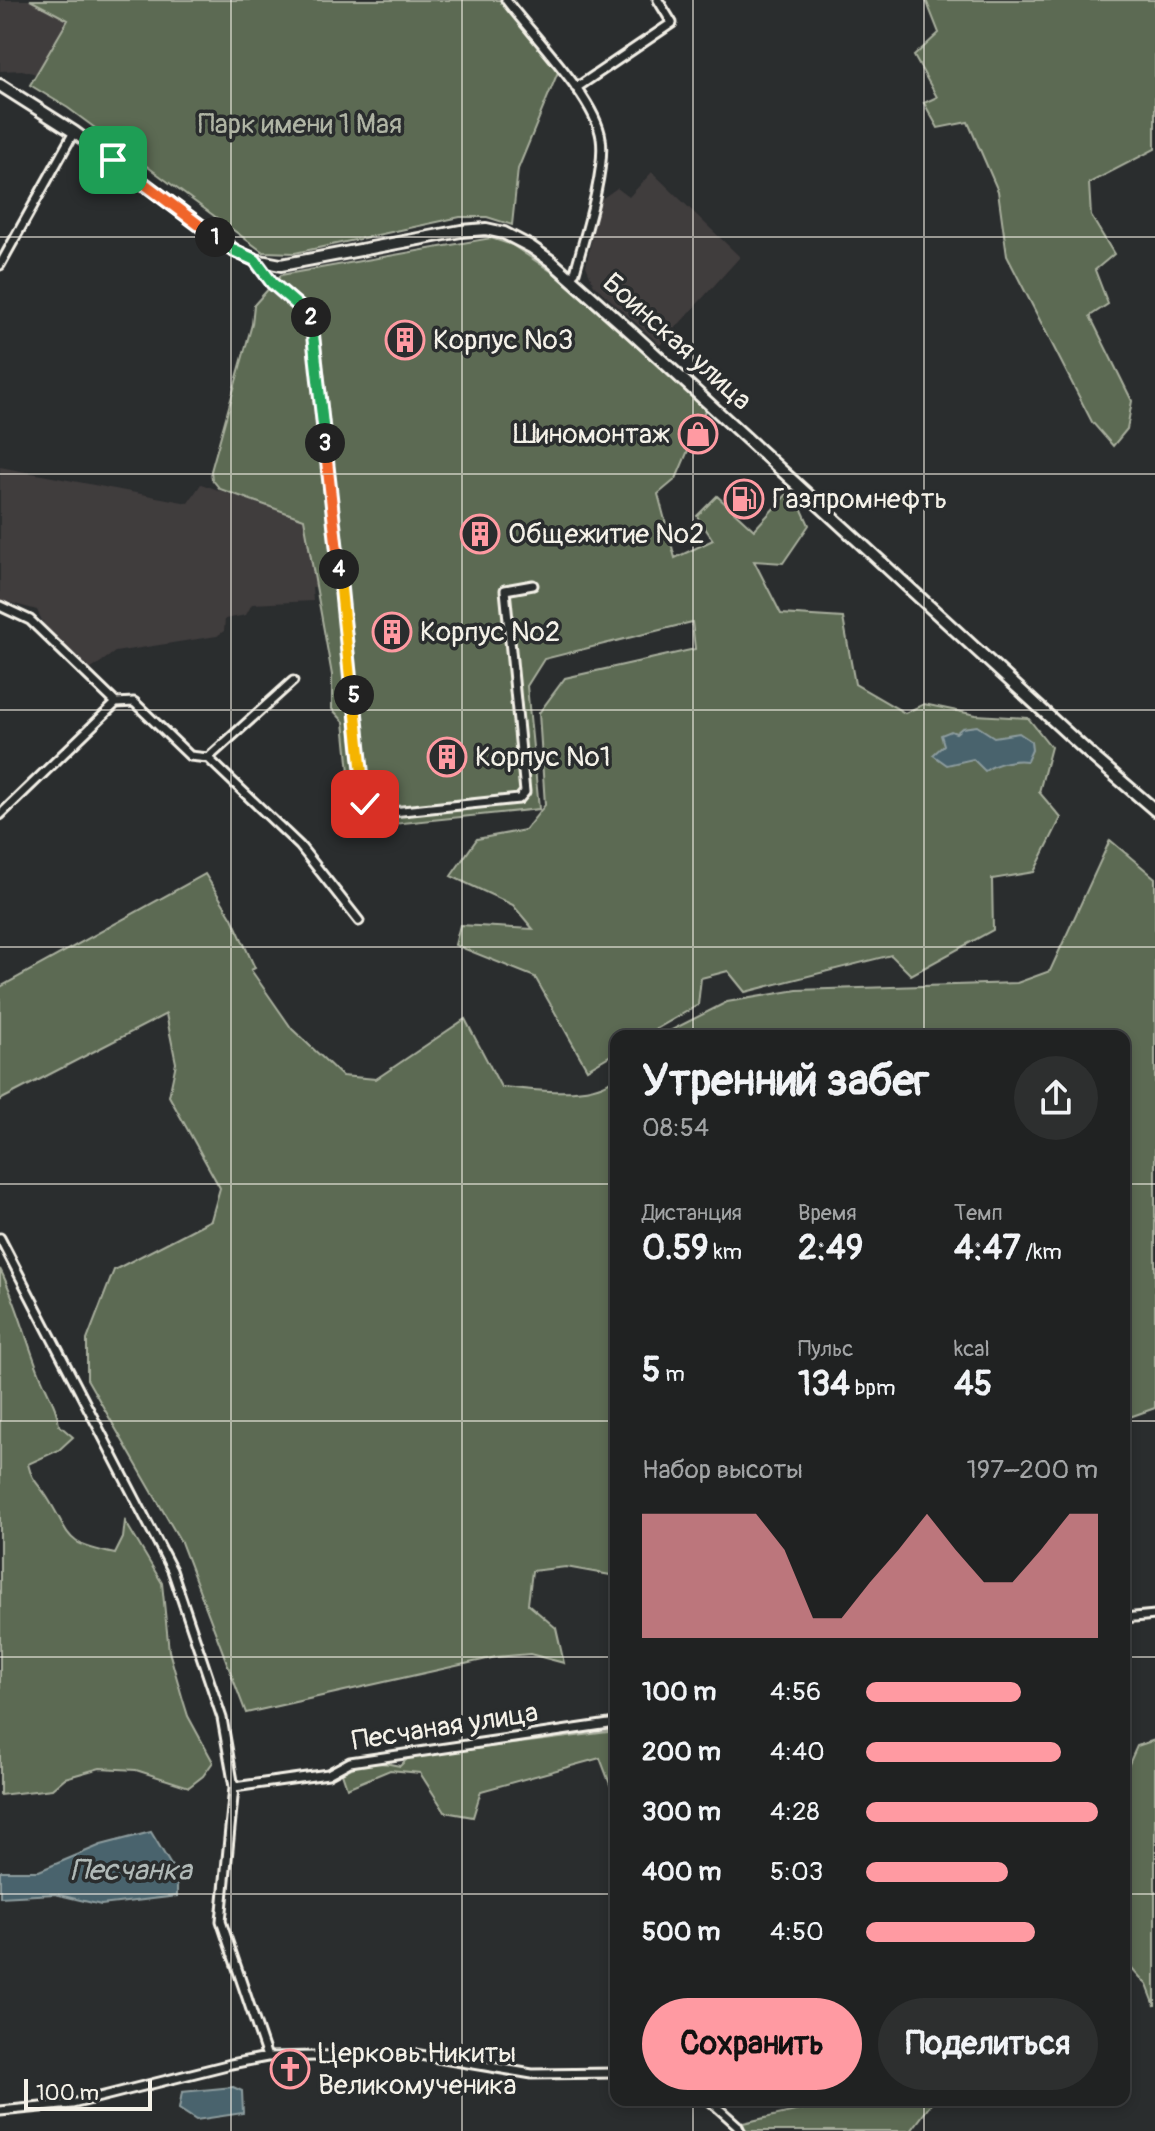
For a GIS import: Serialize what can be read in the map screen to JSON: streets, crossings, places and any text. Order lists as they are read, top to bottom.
{
  "streets": {
    "street": ["Боинская улица", "Песчаная улица"]
  },
  "water": ["Песчанка"],
  "parks": ["Парк имени 1 Мая"],
  "places": {
    "building": [
      "Корпус №3",
      "Общежитие №2",
      "Корпус №2",
      "Корпус №1"
    ],
    "shop": ["Шиномонтаж"],
    "fuel station": ["Газпромнефть"],
    "church": ["Церковь Никиты Великомученика"]
  },
  "scale_bar": "100 m",
  "page": {
    "pins": [
      "1",
      "2",
      "3",
      "4",
      "5"
    ],
    "heading": ["Утренний забег", "08:54"],
    "stats": [
      ["Дистанция", "0.59 km"],
      ["Время", "2:49"],
      ["Темп", "4:47 /km"],
      ["5 m"],
      ["Пульс", "134 bpm"],
      ["kcal", "45"]
    ],
    "chart": ["Набор высоты", "197–200 m"],
    "list": [
      {
        "name": "100 m",
        "note": "4:56"
      },
      {
        "name": "200 m",
        "note": "4:40"
      },
      {
        "name": "300 m",
        "note": "4:28"
      },
      {
        "name": "400 m",
        "note": "5:03"
      },
      {
        "name": "500 m",
        "note": "4:50"
      }
    ],
    "buttons": ["Сохранить", "Поделиться"],
    "scale": "100 m"
  }
}
